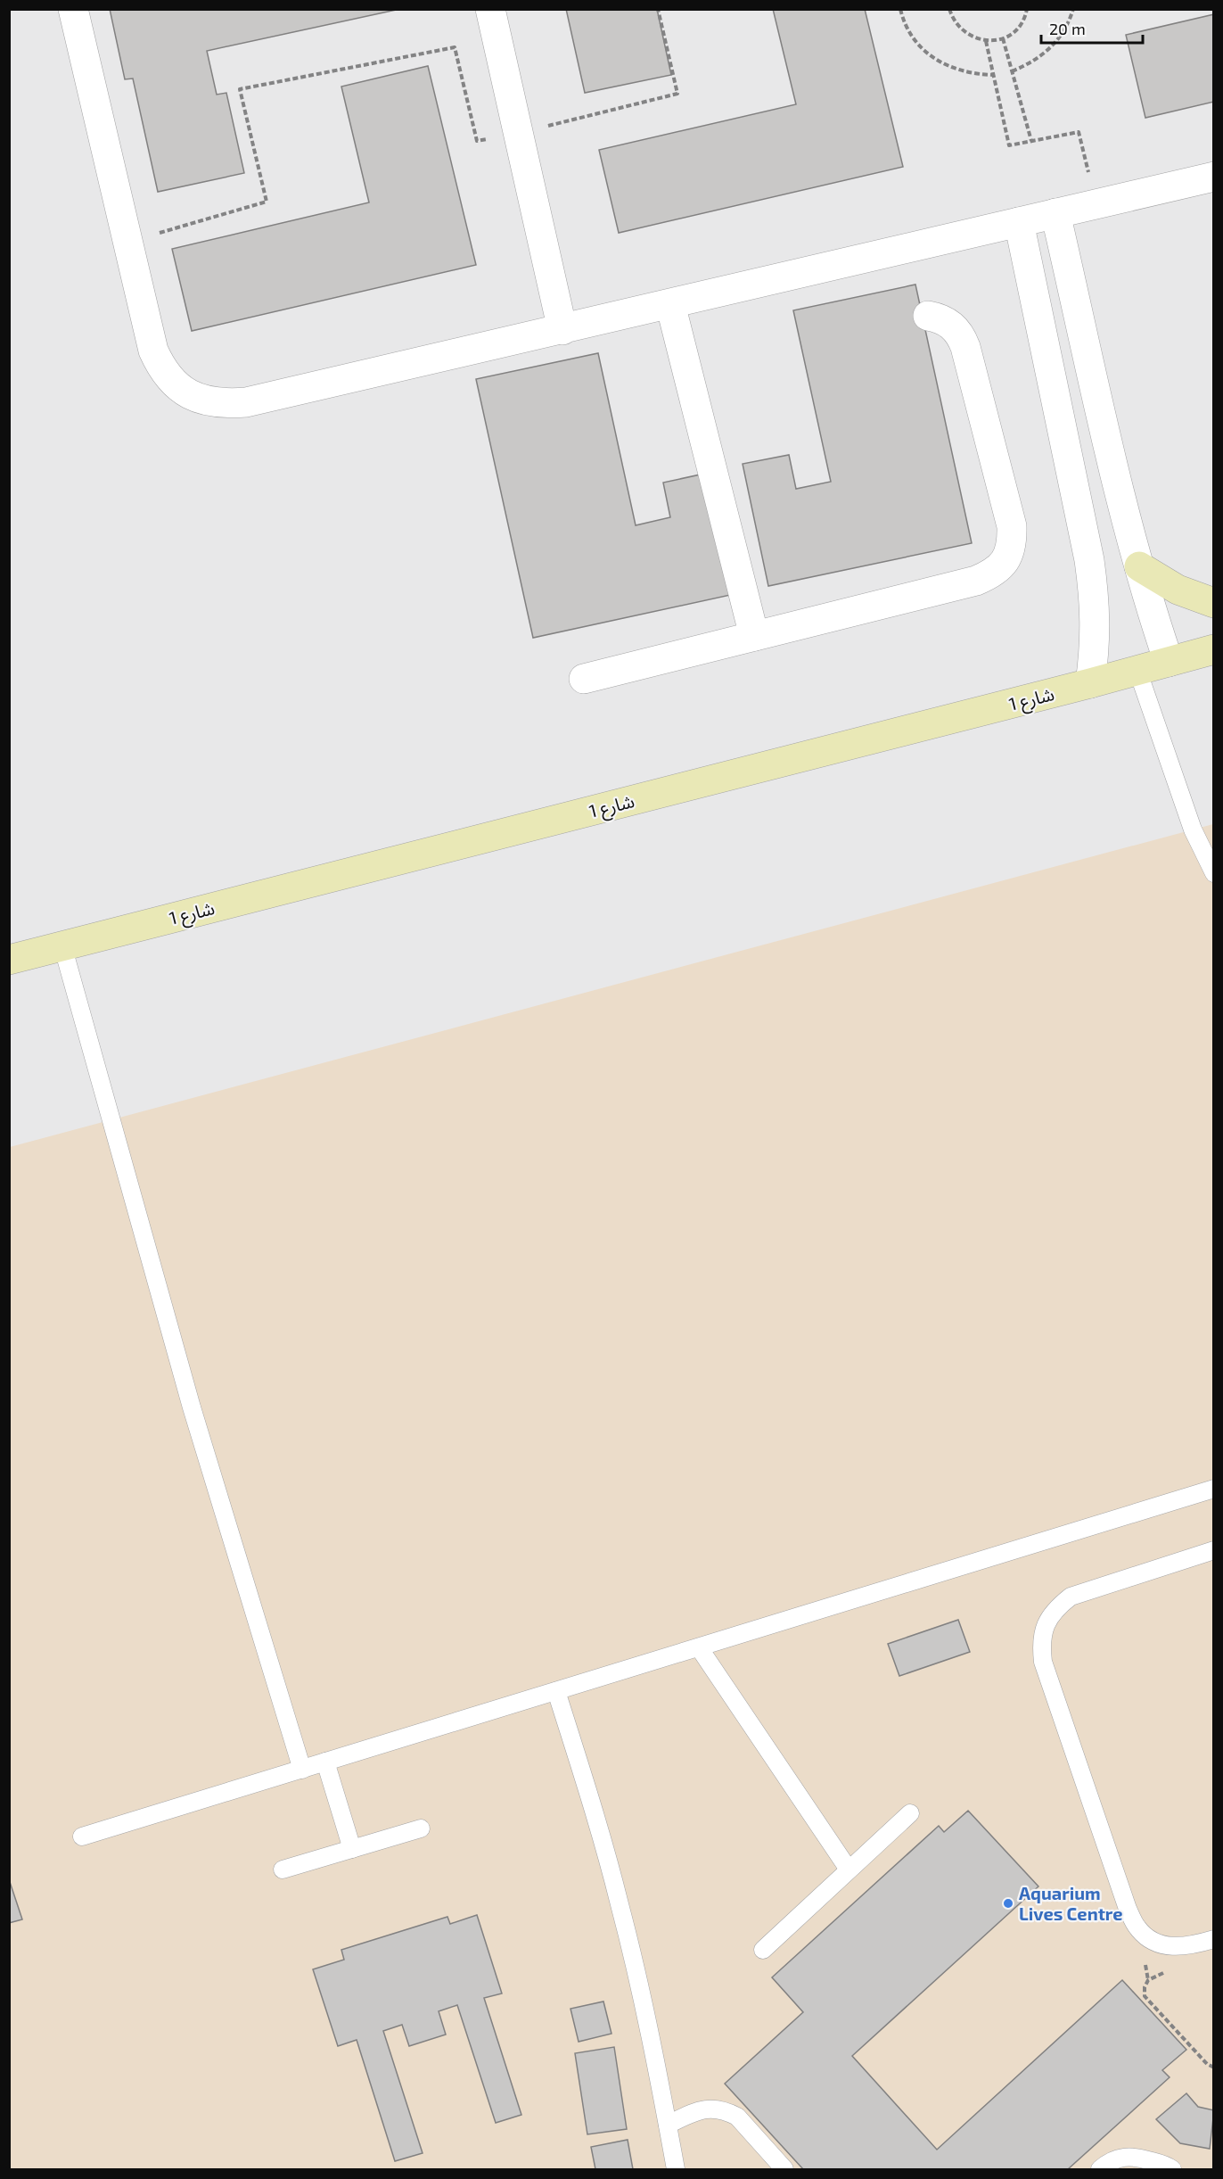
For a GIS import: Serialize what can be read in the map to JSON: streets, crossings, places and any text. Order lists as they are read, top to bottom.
{
  "streets": {
    "main road": ["شارع 1"]
  },
  "places": ["Aquarium Lives Centre"],
  "scale_bar": "20 m"
}
